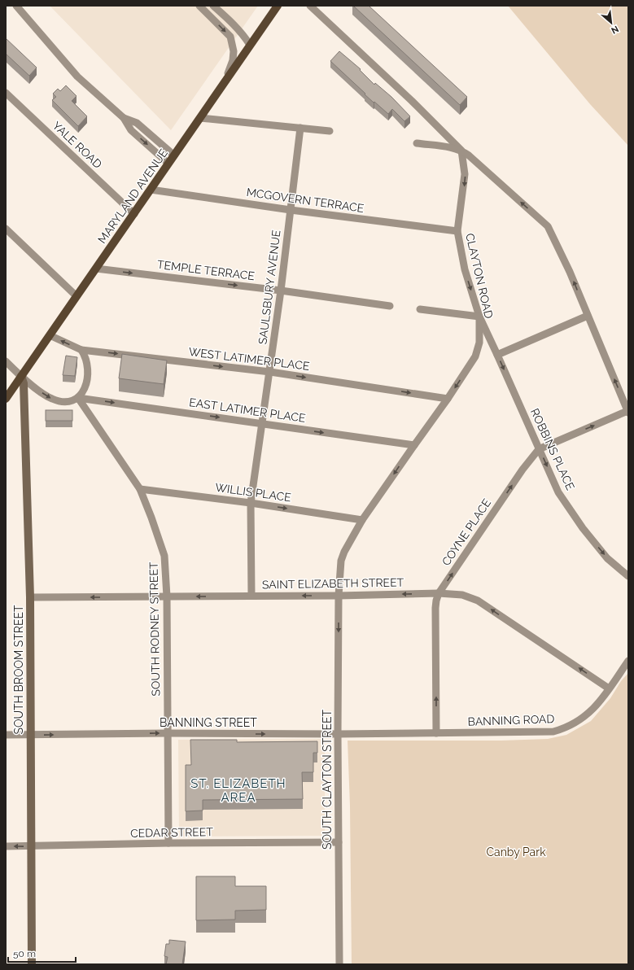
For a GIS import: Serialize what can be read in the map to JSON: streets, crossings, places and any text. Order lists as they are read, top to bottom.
{
  "streets": {
    "main road": ["MARYLAND AVENUE"],
    "street": [
      "YALE ROAD",
      "MCGOVERN TERRACE",
      "TEMPLE TERRACE",
      "CLAYTON ROAD",
      "SAULSBURY AVENUE",
      "WEST LATIMER PLACE",
      "EAST LATIMER PLACE",
      "ROBBINS PLACE",
      "WILLIS PLACE",
      "COYNE PLACE",
      "SAINT ELIZABETH STREET",
      "SOUTH RODNEY STREET",
      "SOUTH BROOM STREET",
      "BANNING ROAD",
      "BANNING STREET",
      "SOUTH CLAYTON STREET",
      "CEDAR STREET"
    ]
  },
  "crossings": [
    ["YALE ROAD", "MARYLAND AVENUE"],
    ["MARYLAND AVENUE", "MCGOVERN TERRACE"],
    ["MARYLAND AVENUE", "TEMPLE TERRACE"],
    ["MARYLAND AVENUE", "WEST LATIMER PLACE"],
    ["MARYLAND AVENUE", "EAST LATIMER PLACE"],
    ["MARYLAND AVENUE", "SOUTH RODNEY STREET"],
    ["MARYLAND AVENUE", "SOUTH BROOM STREET"],
    ["MCGOVERN TERRACE", "CLAYTON ROAD"],
    ["MCGOVERN TERRACE", "SAULSBURY AVENUE"],
    ["TEMPLE TERRACE", "SAULSBURY AVENUE"],
    ["CLAYTON ROAD", "WEST LATIMER PLACE"],
    ["CLAYTON ROAD", "EAST LATIMER PLACE"],
    ["CLAYTON ROAD", "ROBBINS PLACE"],
    ["CLAYTON ROAD", "WILLIS PLACE"],
    ["CLAYTON ROAD", "SAINT ELIZABETH STREET"],
    ["CLAYTON ROAD", "SOUTH CLAYTON STREET"],
    ["SAULSBURY AVENUE", "WEST LATIMER PLACE"],
    ["SAULSBURY AVENUE", "EAST LATIMER PLACE"],
    ["SAULSBURY AVENUE", "WILLIS PLACE"],
    ["SAULSBURY AVENUE", "SAINT ELIZABETH STREET"],
    ["WEST LATIMER PLACE", "EAST LATIMER PLACE"],
    ["WEST LATIMER PLACE", "SOUTH RODNEY STREET"],
    ["WEST LATIMER PLACE", "SOUTH BROOM STREET"],
    ["EAST LATIMER PLACE", "SOUTH RODNEY STREET"],
    ["EAST LATIMER PLACE", "SOUTH BROOM STREET"],
    ["ROBBINS PLACE", "COYNE PLACE"],
    ["WILLIS PLACE", "SOUTH RODNEY STREET"],
    ["COYNE PLACE", "SAINT ELIZABETH STREET"],
    ["COYNE PLACE", "BANNING ROAD"],
    ["SAINT ELIZABETH STREET", "SOUTH RODNEY STREET"],
    ["SAINT ELIZABETH STREET", "SOUTH BROOM STREET"],
    ["SAINT ELIZABETH STREET", "BANNING ROAD"],
    ["SAINT ELIZABETH STREET", "SOUTH CLAYTON STREET"],
    ["SOUTH RODNEY STREET", "SOUTH BROOM STREET"],
    ["SOUTH RODNEY STREET", "BANNING STREET"],
    ["SOUTH RODNEY STREET", "CEDAR STREET"],
    ["SOUTH BROOM STREET", "BANNING STREET"],
    ["SOUTH BROOM STREET", "CEDAR STREET"],
    ["BANNING ROAD", "BANNING STREET"],
    ["BANNING STREET", "SOUTH CLAYTON STREET"],
    ["SOUTH CLAYTON STREET", "CEDAR STREET"]
  ],
  "one_way": [
    "TEMPLE TERRACE",
    "CLAYTON ROAD",
    "WEST LATIMER PLACE",
    "EAST LATIMER PLACE",
    "ROBBINS PLACE",
    "WILLIS PLACE",
    "COYNE PLACE",
    "SAINT ELIZABETH STREET",
    "BANNING STREET",
    "SOUTH CLAYTON STREET"
  ],
  "districts": ["ST. ELIZABETH AREA"],
  "parks": ["Canby Park"],
  "scale_bar": "50 m",
  "north": "bottom right"
}
